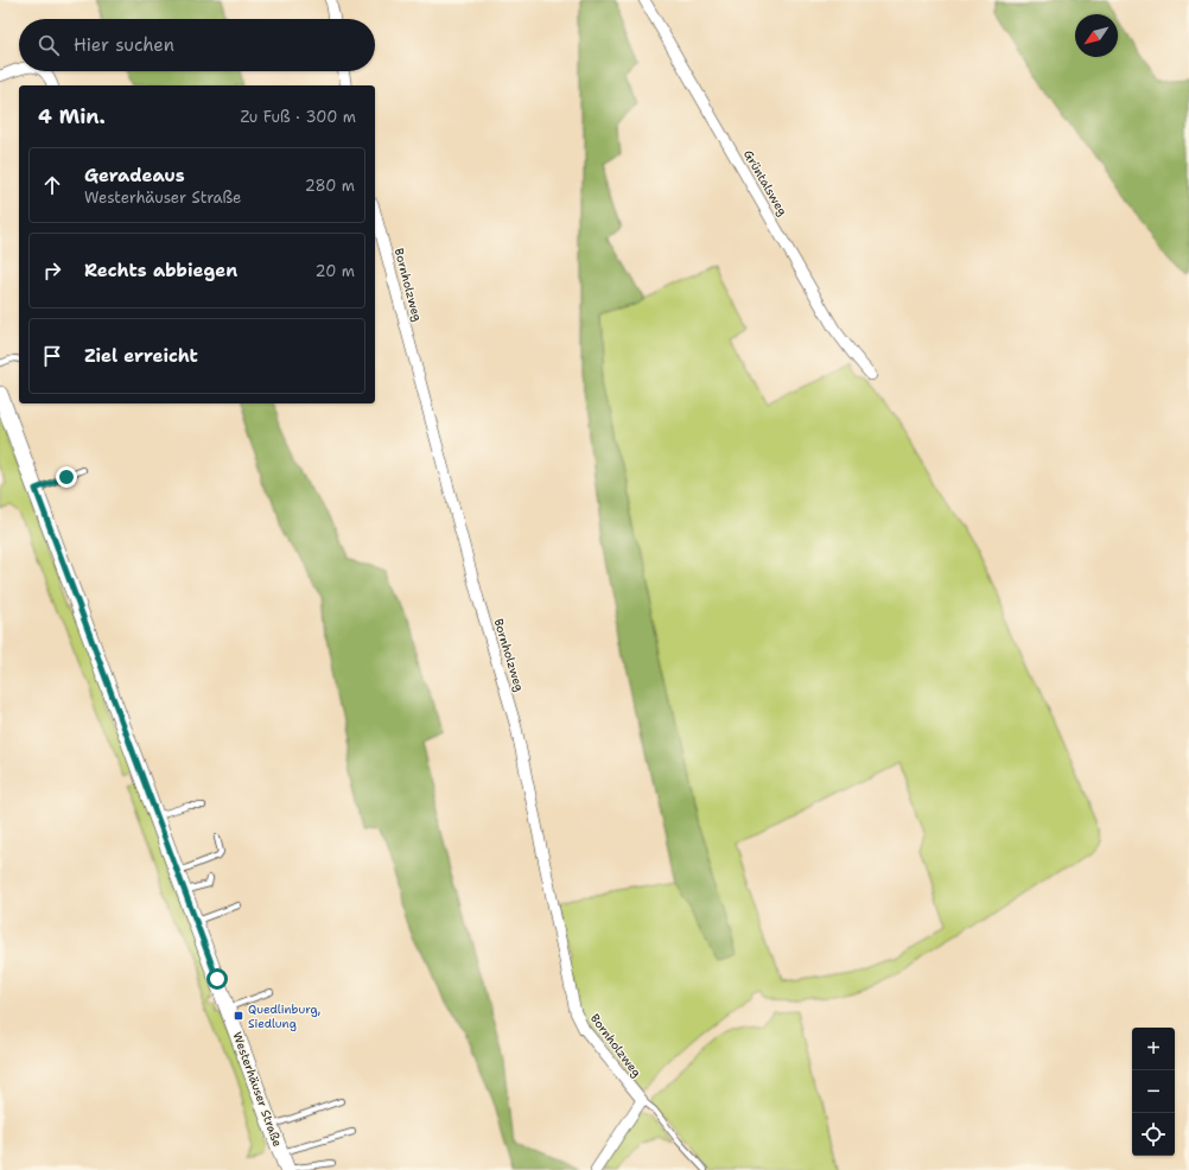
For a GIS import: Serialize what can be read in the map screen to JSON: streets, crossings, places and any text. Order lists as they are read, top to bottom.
{
  "streets": {
    "main road": ["Westerhäuser Straße"],
    "street": ["Grüntalsweg", "Bornholzweg"]
  },
  "places": {
    "transit": ["Quedlinburg, Siedlung"]
  },
  "north": "bottom left",
  "page": {
    "search": "Hier suchen",
    "heading": ["4 Min.", "Zu Fuß · 300 m"],
    "list": [
      ["Geradeaus", "Westerhäuser Straße", "280 m"],
      ["Rechts abbiegen", "20 m"],
      "Ziel erreicht"
    ],
    "map_buttons": ["+", "−"]
  }
}
